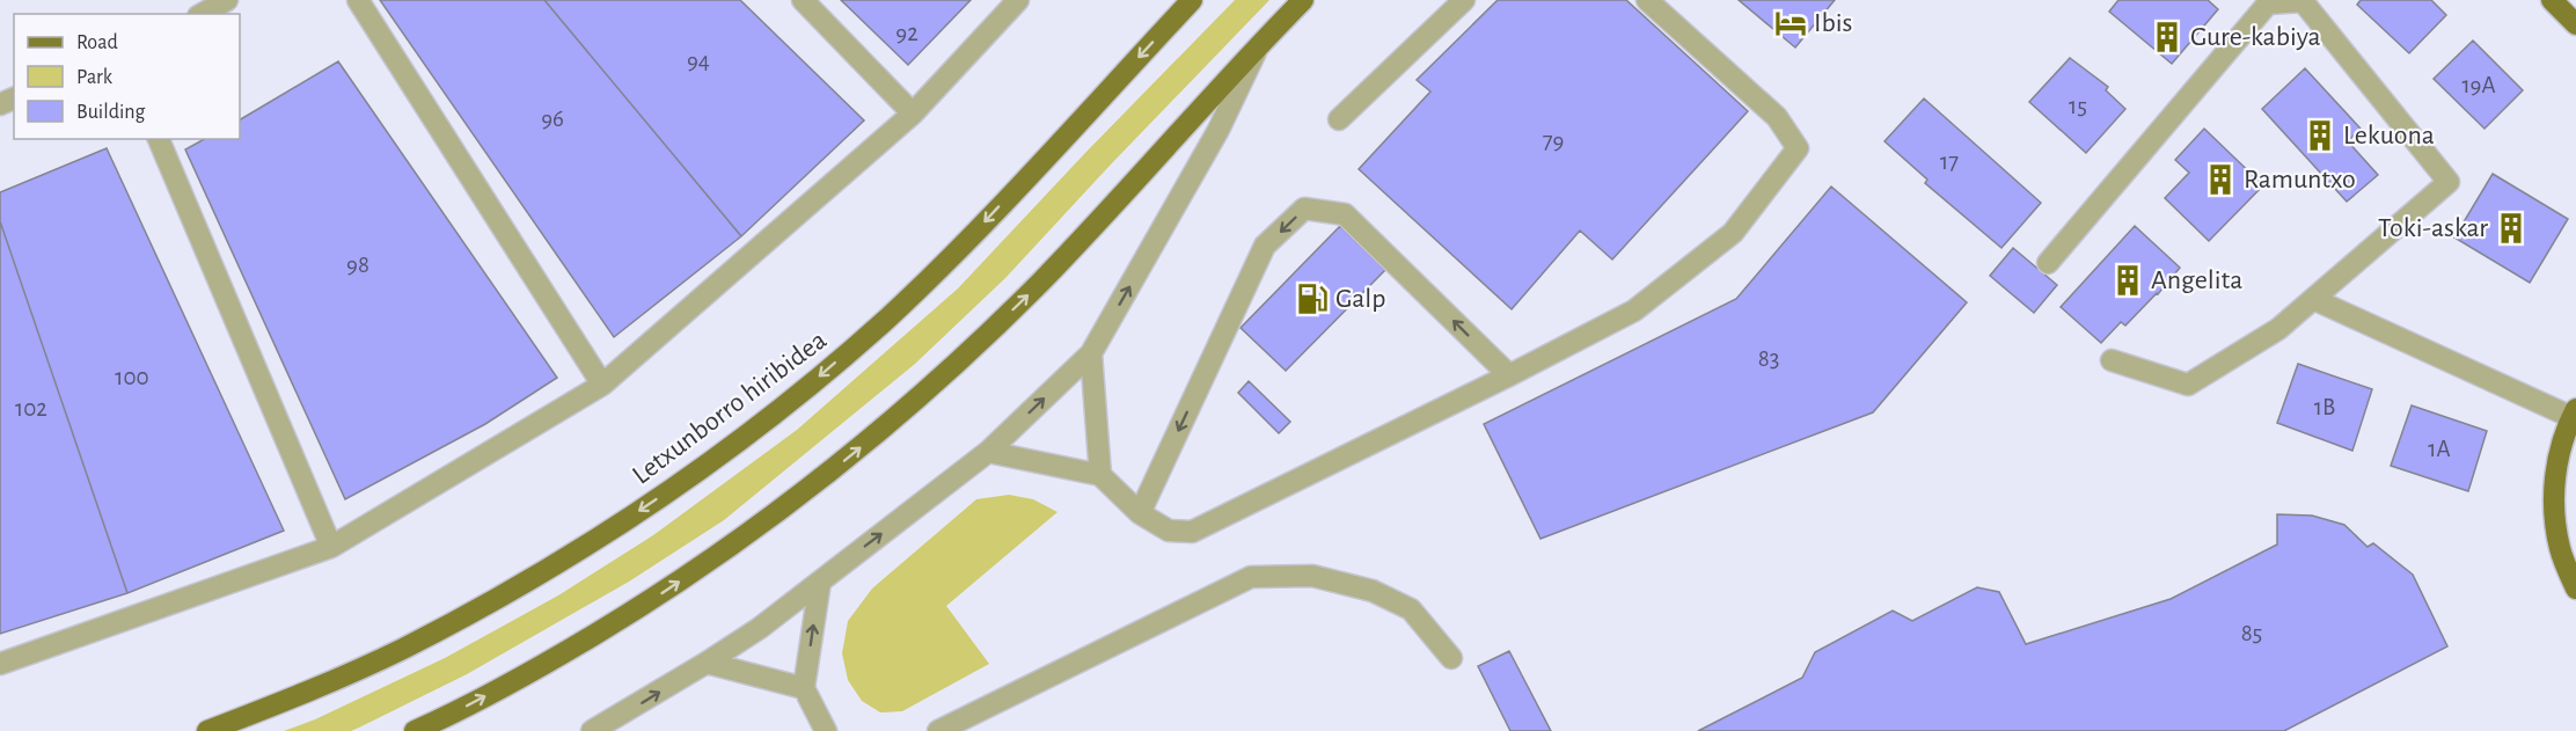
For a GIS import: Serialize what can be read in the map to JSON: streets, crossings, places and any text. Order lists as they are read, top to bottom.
{
  "streets": {
    "main road": ["Letxunborro hiribidea"]
  },
  "places": {
    "hotel": ["Ibis"],
    "building": [
      "Gure-kabiya",
      "Lekuona",
      "Ramuntxo",
      "Toki-askar",
      "Angelita"
    ],
    "fuel station": ["Galp"]
  },
  "house_numbers": [
    "92",
    "94",
    "19A",
    "15",
    "96",
    "79",
    "17",
    "98",
    "83",
    "100",
    "1B",
    "102",
    "1A",
    "85"
  ],
  "legend": ["Road", "Park", "Building"]
}
